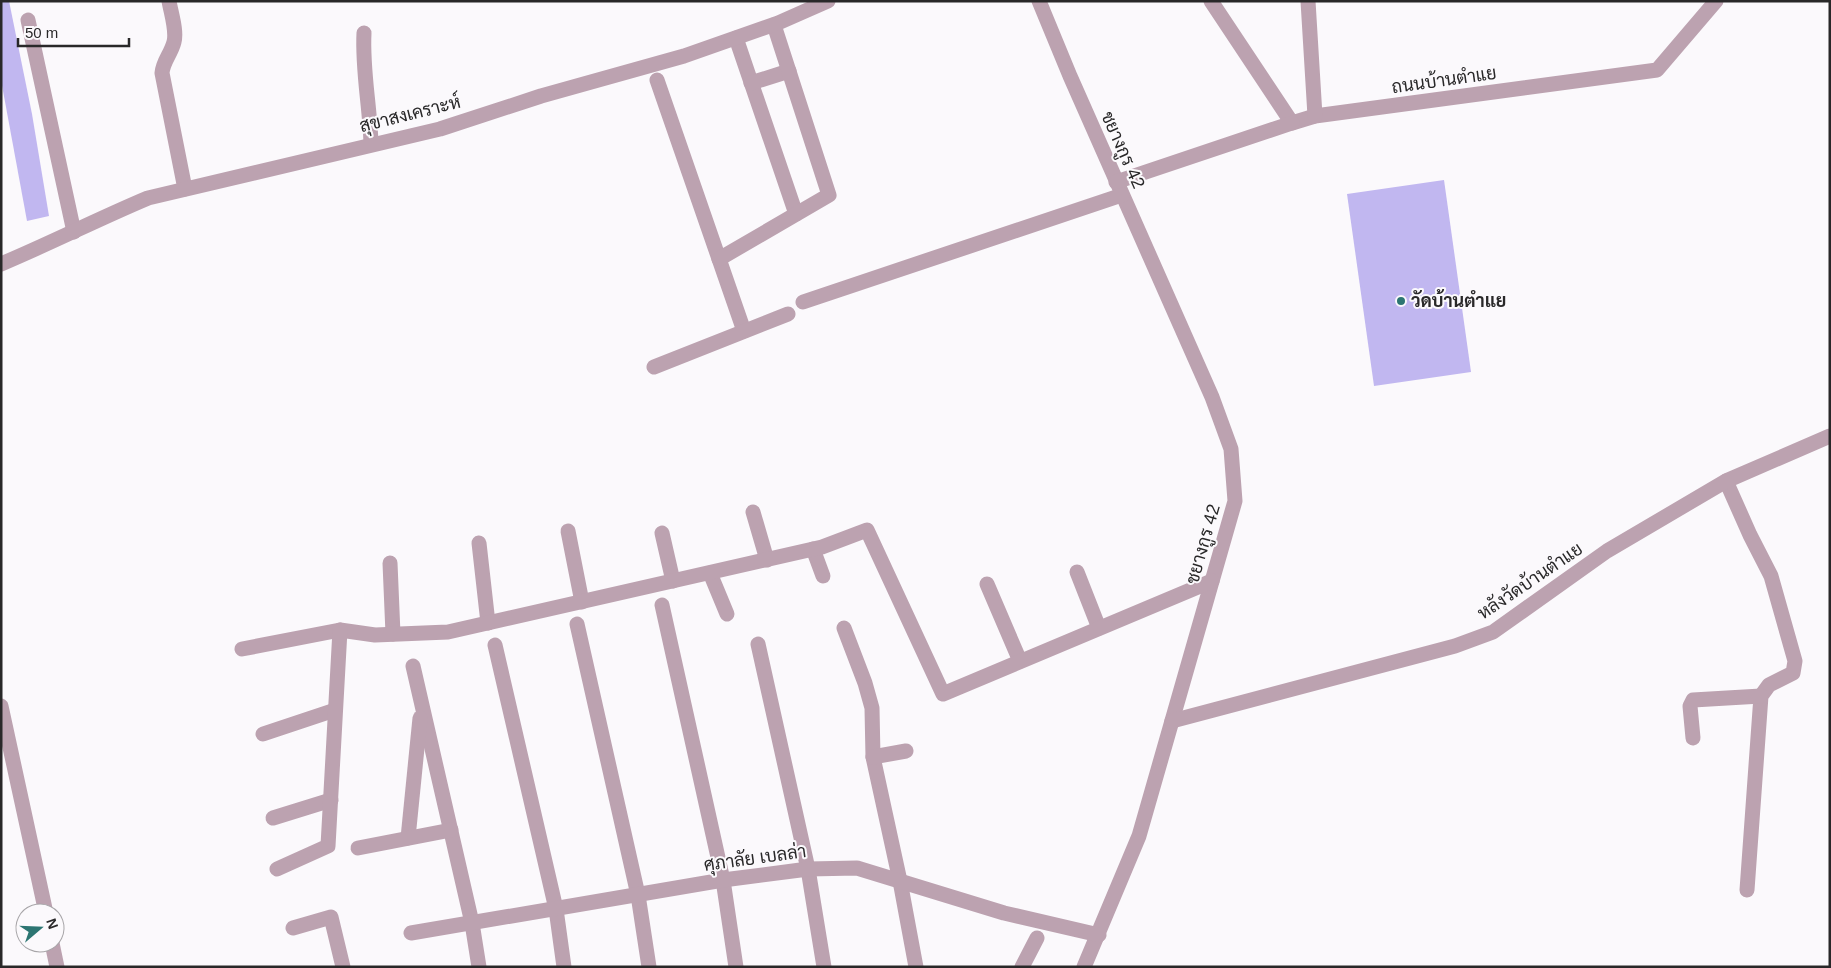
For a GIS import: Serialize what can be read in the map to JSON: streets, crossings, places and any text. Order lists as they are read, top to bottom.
{
  "streets": {
    "street": [
      "ถนนบ้านตำแย",
      "สุขาสงเคราะห์",
      "ชยางกูร 42",
      "หลังวัดบ้านตำแย",
      "ศุภาลัย เบลล่า"
    ]
  },
  "crossings": [
    ["ถนนบ้านตำแย", "ชยางกูร 42"],
    ["ชยางกูร 42", "หลังวัดบ้านตำแย"],
    ["ชยางกูร 42", "ศุภาลัย เบลล่า"]
  ],
  "places": ["วัดบ้านตำแย"],
  "scale_bar": "50 m",
  "north": "right"
}
